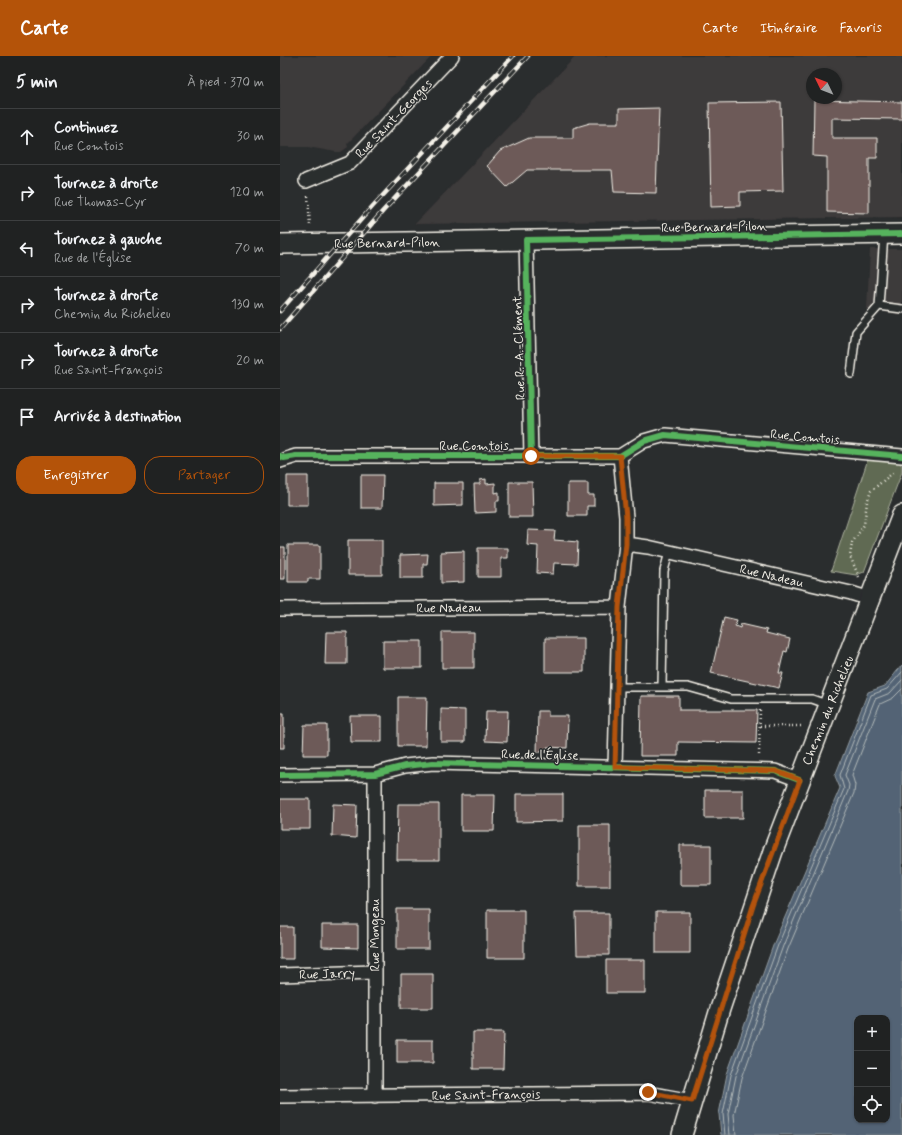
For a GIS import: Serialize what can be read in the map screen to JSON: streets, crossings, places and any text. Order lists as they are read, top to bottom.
{
  "streets": {
    "main road": ["Rue Bernard-Pilon", "Chemin du Richelieu"],
    "street": [
      "Rue Saint-Georges",
      "Rue R.-A.-Clément",
      "Rue Comtois",
      "Rue Nadeau",
      "Rue de l'Église",
      "Rue Mongeau",
      "Rue Jarry",
      "Rue Saint-François"
    ]
  },
  "crossings": [
    ["Rue Bernard-Pilon", "Rue R.-A.-Clément"],
    ["Rue R.-A.-Clément", "Rue Comtois"],
    ["Rue Nadeau", "Chemin du Richelieu"],
    ["Chemin du Richelieu", "Rue de l'Église"],
    ["Chemin du Richelieu", "Rue Saint-François"],
    ["Rue de l'Église", "Rue Mongeau"],
    ["Rue Mongeau", "Rue Jarry"],
    ["Rue Mongeau", "Rue Saint-François"]
  ],
  "north": "top left",
  "page": {
    "header": "Carte",
    "nav": ["Carte", "Itinéraire", "Favoris"],
    "heading": ["5 min", "À pied · 370 m"],
    "list": [
      ["Continuez", "Rue Comtois", "30 m"],
      ["Tournez à droite", "Rue Thomas-Cyr", "120 m"],
      ["Tournez à gauche", "Rue de l'Église", "70 m"],
      ["Tournez à droite", "Chemin du Richelieu", "130 m"],
      ["Tournez à droite", "Rue Saint-François", "20 m"],
      "Arrivée à destination"
    ],
    "buttons": ["Enregistrer", "Partager"],
    "map_buttons": ["+", "−"]
  }
}
